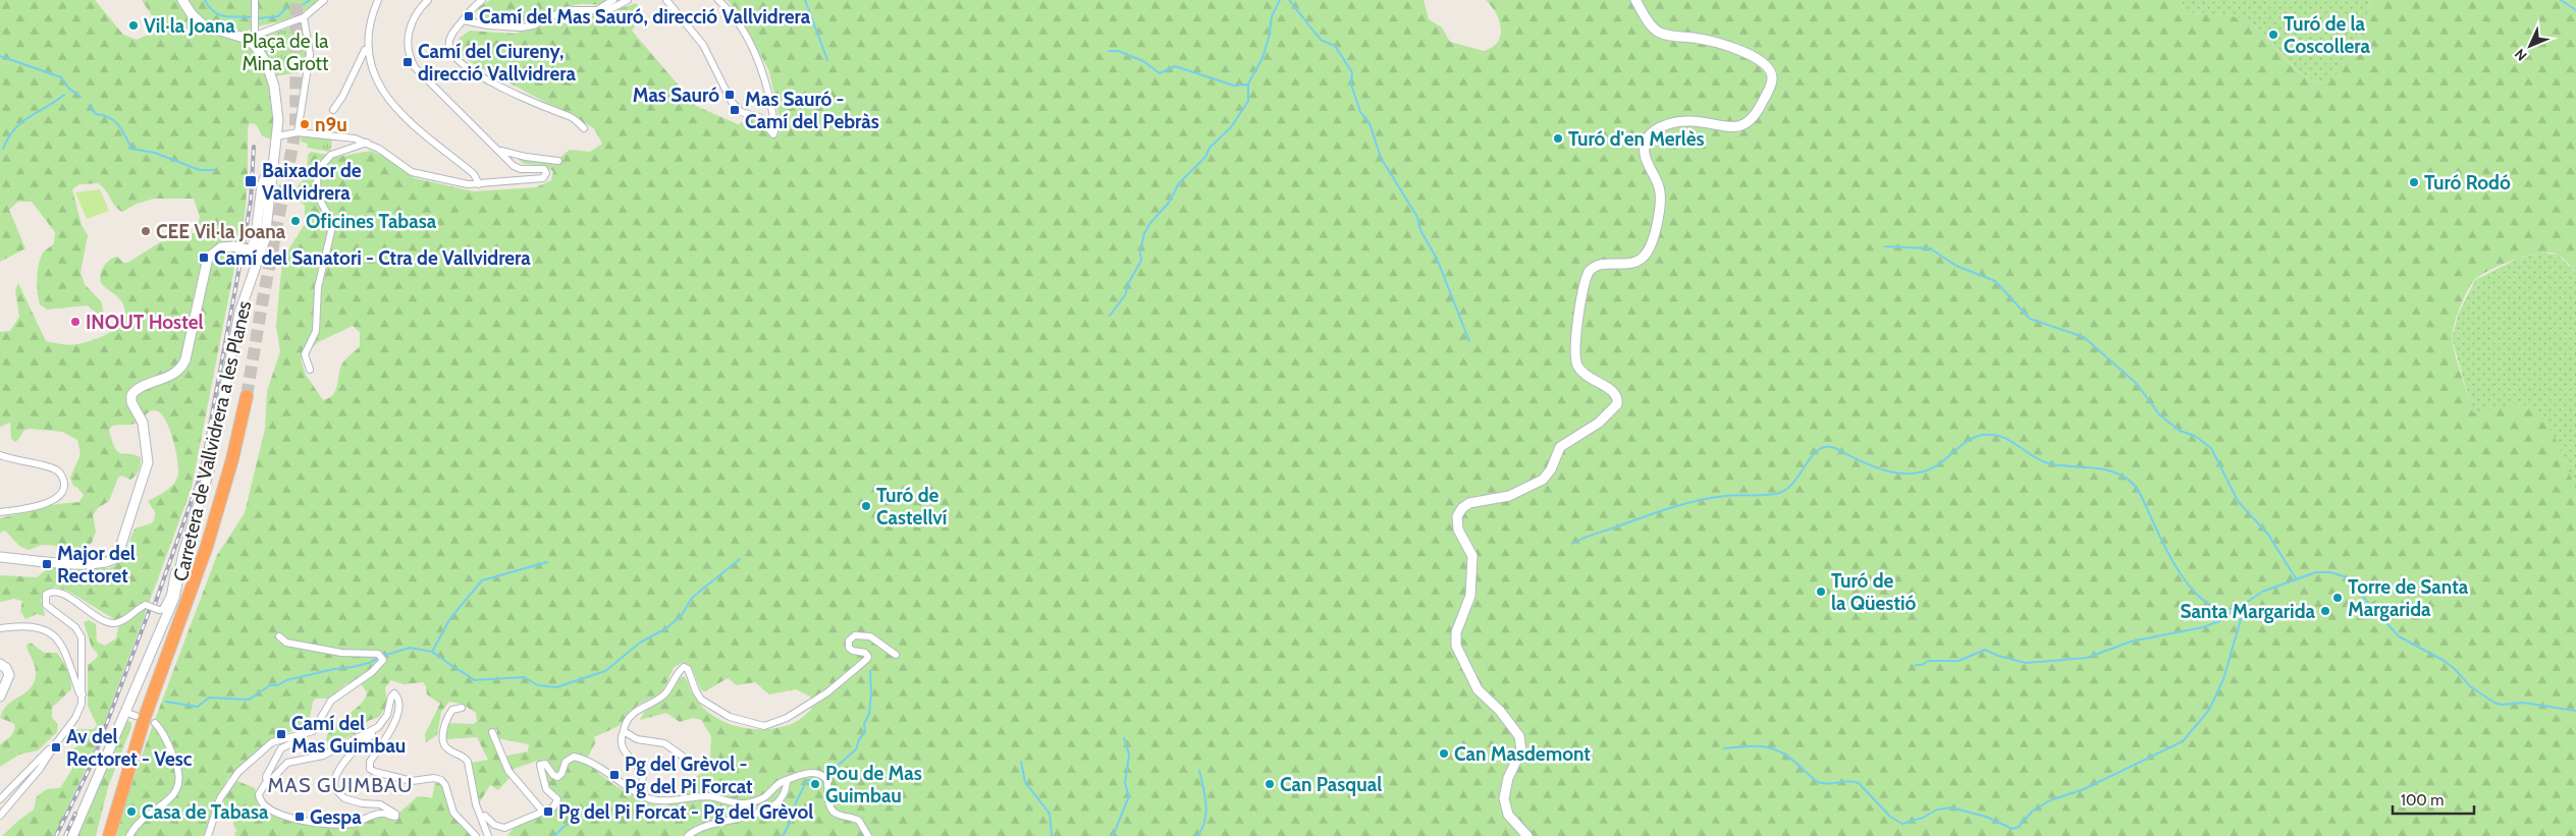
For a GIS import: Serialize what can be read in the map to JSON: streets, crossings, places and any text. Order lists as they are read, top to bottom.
{
  "streets": {
    "main road": ["Carretera de Vallvidrera a les Planes"]
  },
  "districts": ["MAS GUIMBAU"],
  "parks": ["Plaça de la Mina Grott"],
  "places": {
    "transit": [
      "Camí del Mas Sauró, direcció Vallvidrera",
      "Camí del Ciureny, direcció Vallvidrera",
      "Mas Sauró",
      "Mas Sauró - Camí del Pebràs",
      "Baixador de Vallvidrera",
      "Camí del Sanatori - Ctra de Vallvidrera",
      "Major del Rectoret",
      "Camí del Mas Guimbau",
      "Av del Rectoret - Vesc",
      "Pg del Grèvol - Pg del Pi Forcat",
      "Pg del Pi Forcat - Pg del Grèvol",
      "Gespa"
    ],
    "other": [
      "Vil·la Joana",
      "Turó de la Coscollera",
      "n9u",
      "Turó d'en Merlès",
      "Turó Rodó",
      "Oficines Tabasa",
      "CEE Vil·la Joana",
      "INOUT Hostel",
      "Turó de Castellví",
      "Turó de la Qüestió",
      "Torre de Santa Margarida",
      "Santa Margarida",
      "Can Masdemont",
      "Pou de Mas Guimbau",
      "Can Pasqual",
      "Casa de Tabasa"
    ]
  },
  "scale_bar": "100 m",
  "north": "bottom left"
}
